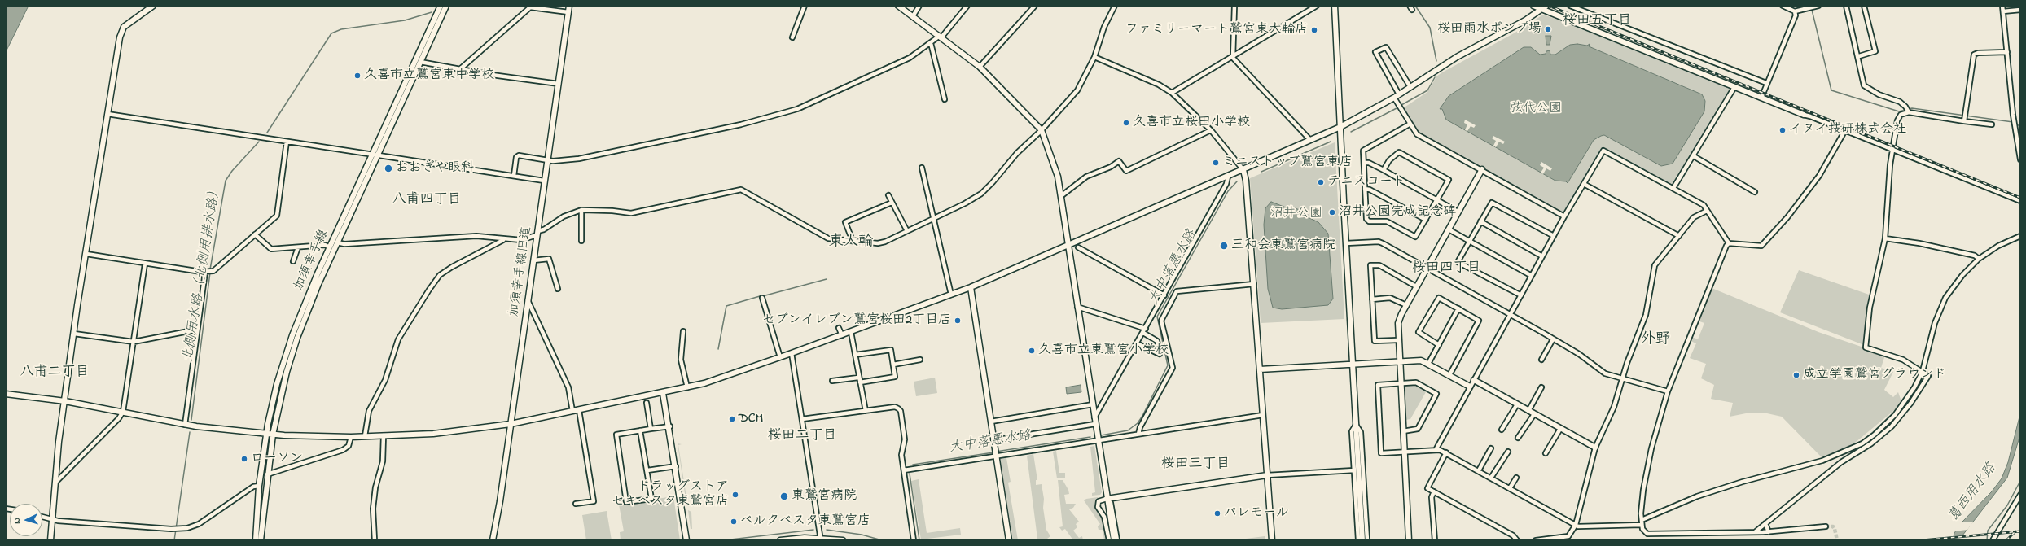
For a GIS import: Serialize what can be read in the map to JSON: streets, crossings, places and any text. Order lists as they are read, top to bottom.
{
  "streets": {
    "street": ["加須幸手線", "加須幸手線旧道"]
  },
  "districts": [
    "桜田五丁目",
    "八甫四丁目",
    "東大輪",
    "桜田四丁目",
    "外野",
    "八甫二丁目",
    "桜田二丁目",
    "桜田三丁目"
  ],
  "water": ["大中落悪水路", "北側用水路（北側用排水路）", "葛西用水路"],
  "parks": ["弦代公園", "沼井公園"],
  "places": [
    "桜田雨水ポンプ場",
    "ファミリーマート鷲宮東大輪店",
    "久喜市立鷲宮東中学校",
    "久喜市立桜田小学校",
    "イヌイ技研株式会社",
    "ミニストップ鷲宮東店",
    "おおぎや眼科",
    "テニスコート",
    "沼井公園完成記念碑",
    "三和会東鷲宮病院",
    "セブンイレブン鷲宮桜田2丁目店",
    "久喜市立東鷲宮小学校",
    "成立学園鷲宮グラウンド",
    "DCM",
    "ローソン",
    "ドラッグストア セキベスタ東鷲宮店",
    "東鷲宮病院",
    "パレモール",
    "ベルクベスタ東鷲宮店"
  ],
  "north": "left"
}
